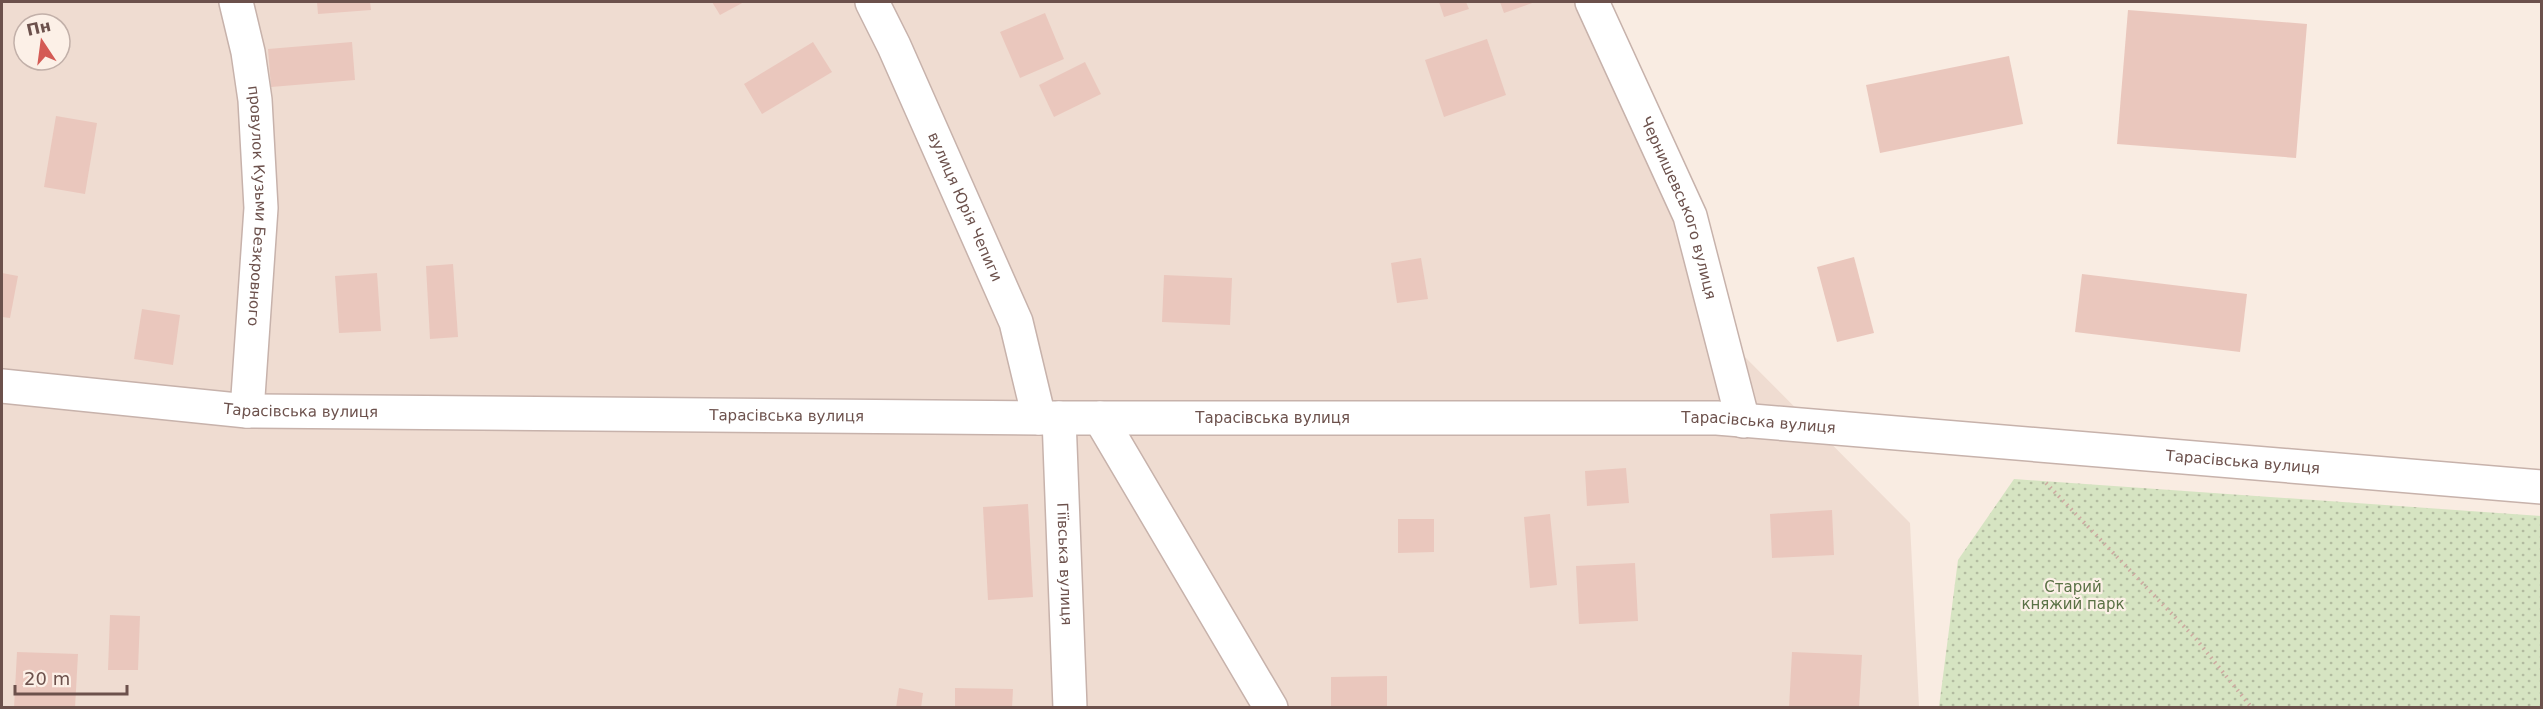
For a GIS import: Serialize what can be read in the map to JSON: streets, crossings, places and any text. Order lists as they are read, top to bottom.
{
  "streets": {
    "street": [
      "провулок Кузьми Безкровного",
      "вулиця Юрія Чепиги",
      "Чернишевського вулиця",
      "Тарасівська вулиця",
      "Гіївська вулиця"
    ]
  },
  "crossings": [
    ["провулок Кузьми Безкровного", "Тарасівська вулиця"],
    ["вулиця Юрія Чепиги", "Тарасівська вулиця"],
    ["вулиця Юрія Чепиги", "Гіївська вулиця"],
    ["Чернишевського вулиця", "Тарасівська вулиця"],
    ["Тарасівська вулиця", "Гіївська вулиця"]
  ],
  "parks": ["Старий княжий парк"],
  "scale_bar": "20 m",
  "north": "top"
}
